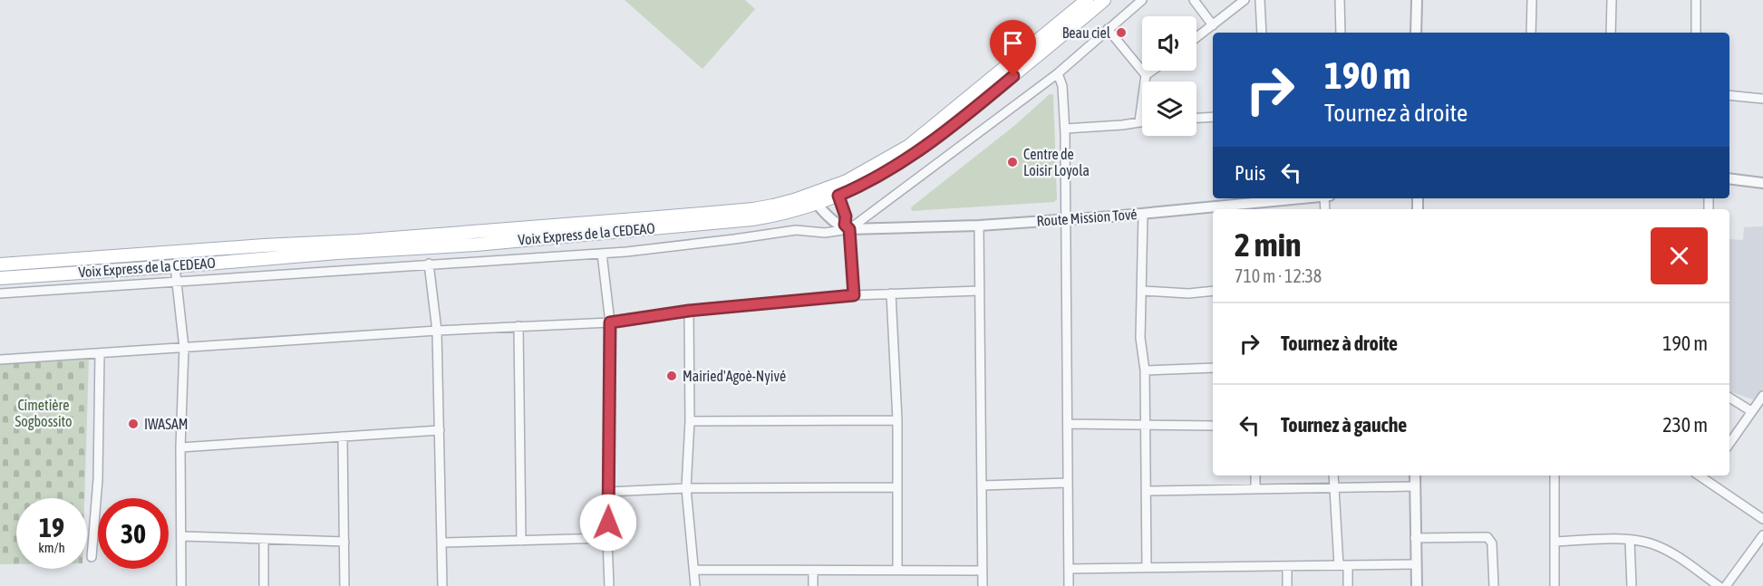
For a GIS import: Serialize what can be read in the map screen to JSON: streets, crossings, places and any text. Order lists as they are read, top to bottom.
{
  "streets": {
    "main road": ["Voix Express de la CEDEAO"],
    "street": ["Route Mission Tové"]
  },
  "parks": ["Cimetière Sogbossito"],
  "places": [
    "Beau ciel",
    "Centre de Loisir Loyola",
    "Mairied'Agoè-Nyivé",
    "IWASAM"
  ],
  "page": {
    "turn": ["190 m", "Tournez à droite"],
    "then": "Puis",
    "heading": ["2 min", "710 m · 12:38"],
    "list": [
      {
        "name": "Tournez à droite",
        "value": "190 m"
      },
      {
        "name": "Tournez à gauche",
        "value": "230 m"
      }
    ],
    "speed": "19 km/h",
    "limit": "30"
  }
}
